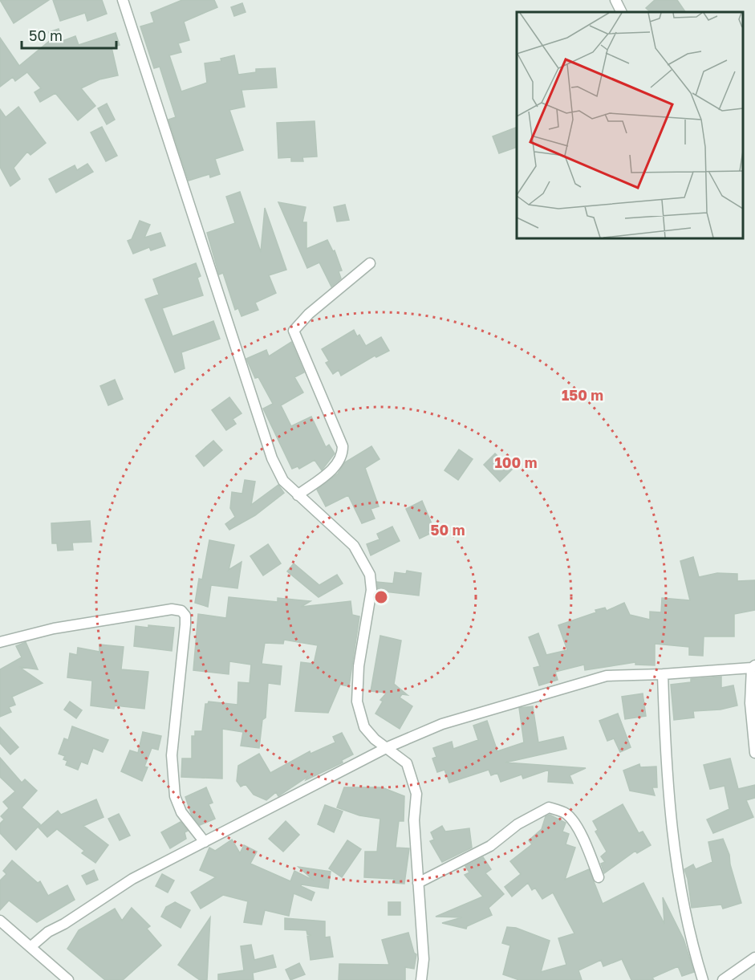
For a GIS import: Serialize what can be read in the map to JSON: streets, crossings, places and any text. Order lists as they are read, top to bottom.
{
  "scale_bar": "50 m",
  "rings": ["150 m", "100 m", "50 m"]
}
